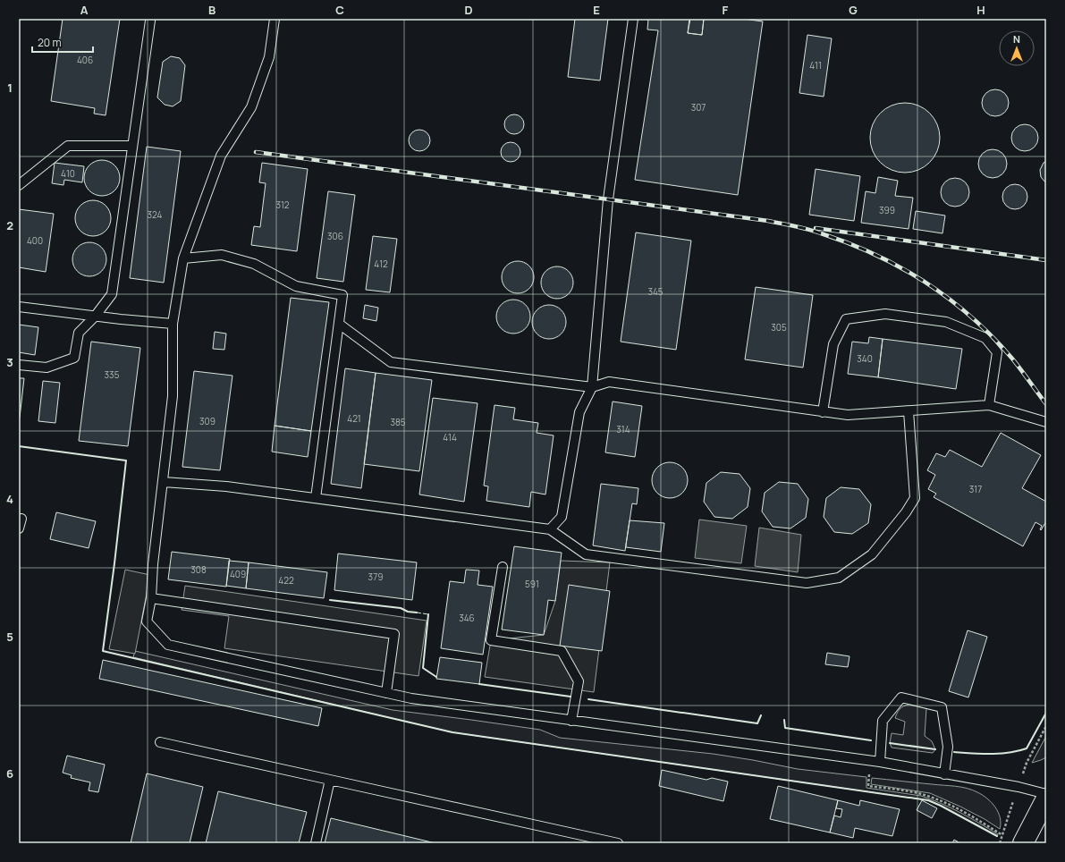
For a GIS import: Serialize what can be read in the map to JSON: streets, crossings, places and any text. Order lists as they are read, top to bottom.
{
  "house_numbers": [
    "406",
    "411",
    "307",
    "410",
    "312",
    "399",
    "324",
    "306",
    "400",
    "412",
    "345",
    "305",
    "340",
    "335",
    "421",
    "309",
    "385",
    "314",
    "414",
    "317",
    "308",
    "409",
    "379",
    "422",
    "591",
    "346"
  ],
  "scale_bar": "20 m",
  "north": "top",
  "grid": {
    "columns": [
      "A",
      "B",
      "C",
      "D",
      "E",
      "F",
      "G",
      "H"
    ],
    "rows": [
      "1",
      "2",
      "3",
      "4",
      "5",
      "6"
    ]
  }
}
